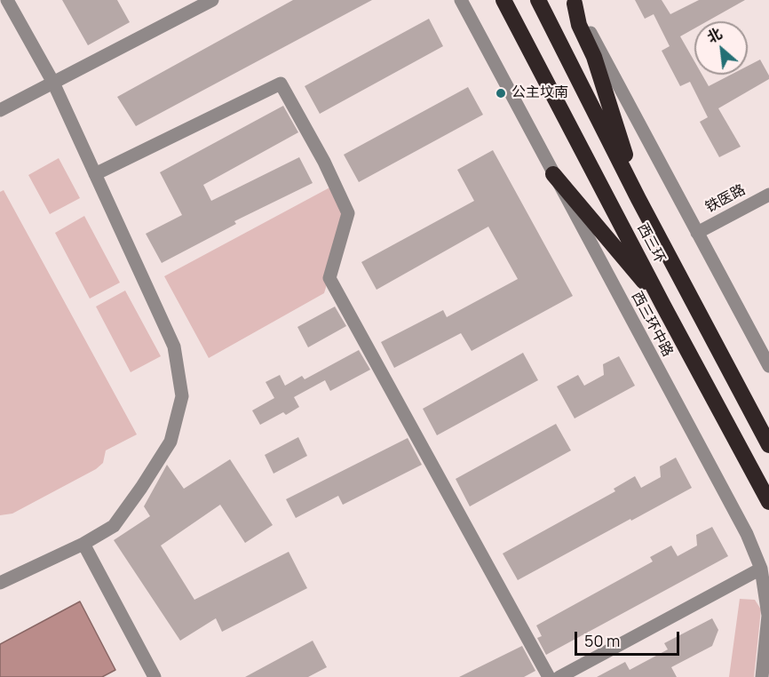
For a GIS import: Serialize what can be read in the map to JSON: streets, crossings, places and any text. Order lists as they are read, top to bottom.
{
  "streets": {
    "highway": ["西三环"],
    "street": ["铁医路", "西三环中路"]
  },
  "places": ["公主坟南"],
  "scale_bar": "50 m",
  "north": "top left"
}
